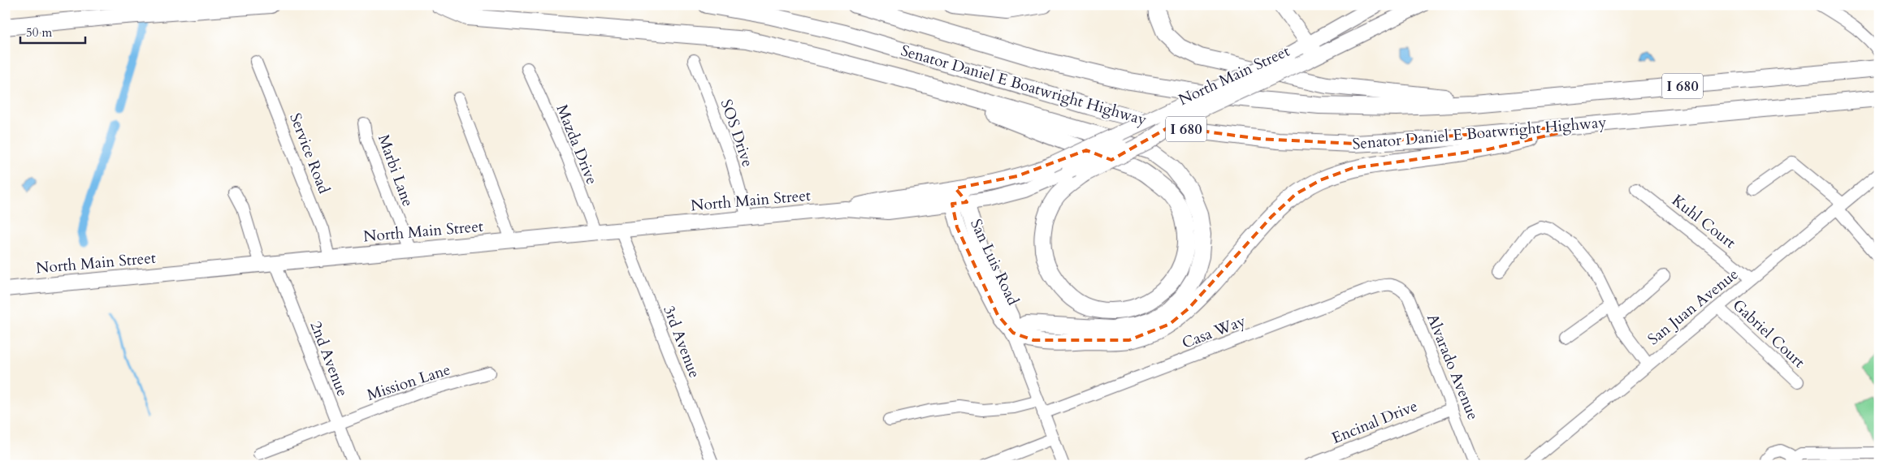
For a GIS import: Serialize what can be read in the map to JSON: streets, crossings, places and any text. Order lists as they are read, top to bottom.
{
  "streets": {
    "highway": ["Senator Daniel E Boatwright Highway", "I 680"],
    "main road": ["North Main Street", "San Luis Road"],
    "street": [
      "SOS Drive",
      "Mazda Drive",
      "Service Road",
      "Marbi Lane",
      "Kuhl Court",
      "San Juan Avenue",
      "Casa Way",
      "Gabriel Court",
      "3rd Avenue",
      "2nd Avenue",
      "Alvarado Avenue",
      "Mission Lane",
      "Encinal Drive"
    ]
  },
  "crossings": [
    ["North Main Street", "SOS Drive"],
    ["North Main Street", "Mazda Drive"],
    ["North Main Street", "Service Road"],
    ["North Main Street", "Marbi Lane"],
    ["North Main Street", "San Luis Road"],
    ["North Main Street", "3rd Avenue"],
    ["North Main Street", "2nd Avenue"],
    ["Kuhl Court", "San Juan Avenue"],
    ["San Luis Road", "Casa Way"],
    ["San Juan Avenue", "Gabriel Court"],
    ["Casa Way", "Alvarado Avenue"],
    ["2nd Avenue", "Mission Lane"],
    ["Alvarado Avenue", "Encinal Drive"]
  ],
  "scale_bar": "50 m"
}
